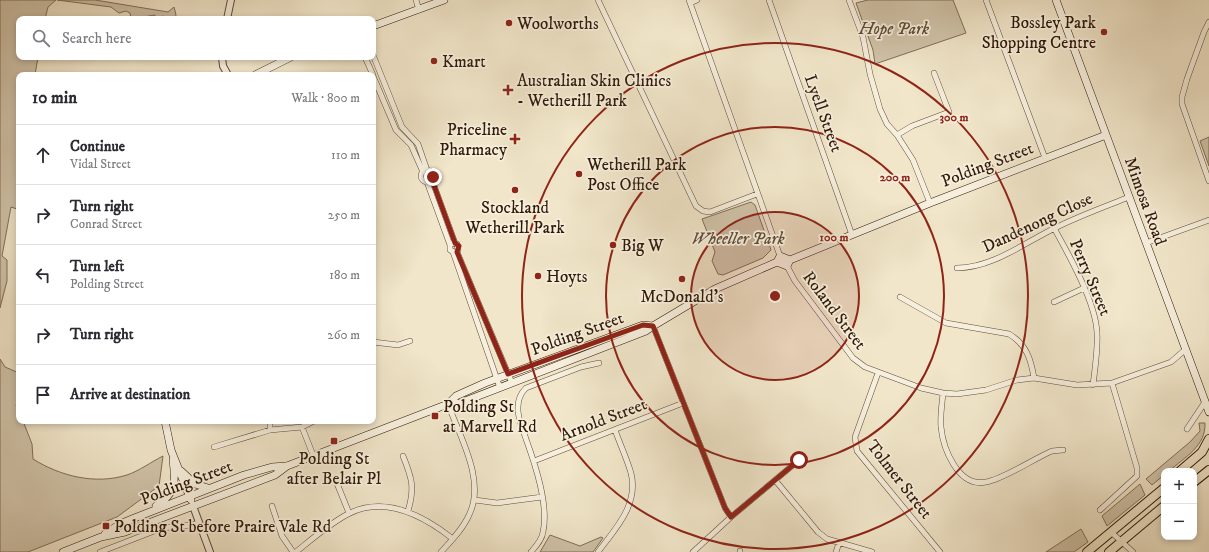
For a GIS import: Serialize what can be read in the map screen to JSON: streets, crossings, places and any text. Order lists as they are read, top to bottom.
{
  "streets": {
    "main road": ["Polding Street", "Mimosa Road"],
    "street": [
      "Lyell Street",
      "Dandenong Close",
      "Perry Street",
      "Roland Street",
      "Arnold Street",
      "Tolmer Street"
    ]
  },
  "crossings": [
    ["Lyell Street", "Polding Street"],
    ["Polding Street", "Mimosa Road"],
    ["Polding Street", "Roland Street"],
    ["Mimosa Road", "Dandenong Close"],
    ["Mimosa Road", "Roland Street"],
    ["Dandenong Close", "Perry Street"],
    ["Perry Street", "Roland Street"],
    ["Roland Street", "Tolmer Street"]
  ],
  "parks": ["Hope Park", "Wheeller Park"],
  "places": {
    "other": [
      "Woolworths",
      "Bossley Park Shopping Centre",
      "Kmart",
      "Wetherill Park Post Office",
      "Stockland Wetherill Park",
      "Big W",
      "Hoyts",
      "McDonald's"
    ],
    "health": ["Australian Skin Clinics - Wetherill Park", "Priceline Pharmacy"],
    "transit": ["Polding St at Marvell Rd", "Polding St after Belair Pl", "Polding St before Praire Vale Rd"]
  },
  "page": {
    "search": "Search here",
    "heading": ["10 min", "Walk · 800 m"],
    "list": [
      ["Continue", "Vidal Street", "110 m"],
      ["Turn right", "Conrad Street", "250 m"],
      ["Turn left", "Polding Street", "180 m"],
      ["Turn right", "260 m"],
      "Arrive at destination"
    ],
    "map_buttons": ["+", "−"]
  },
  "rings": ["300 m", "200 m", "100 m"]
}
